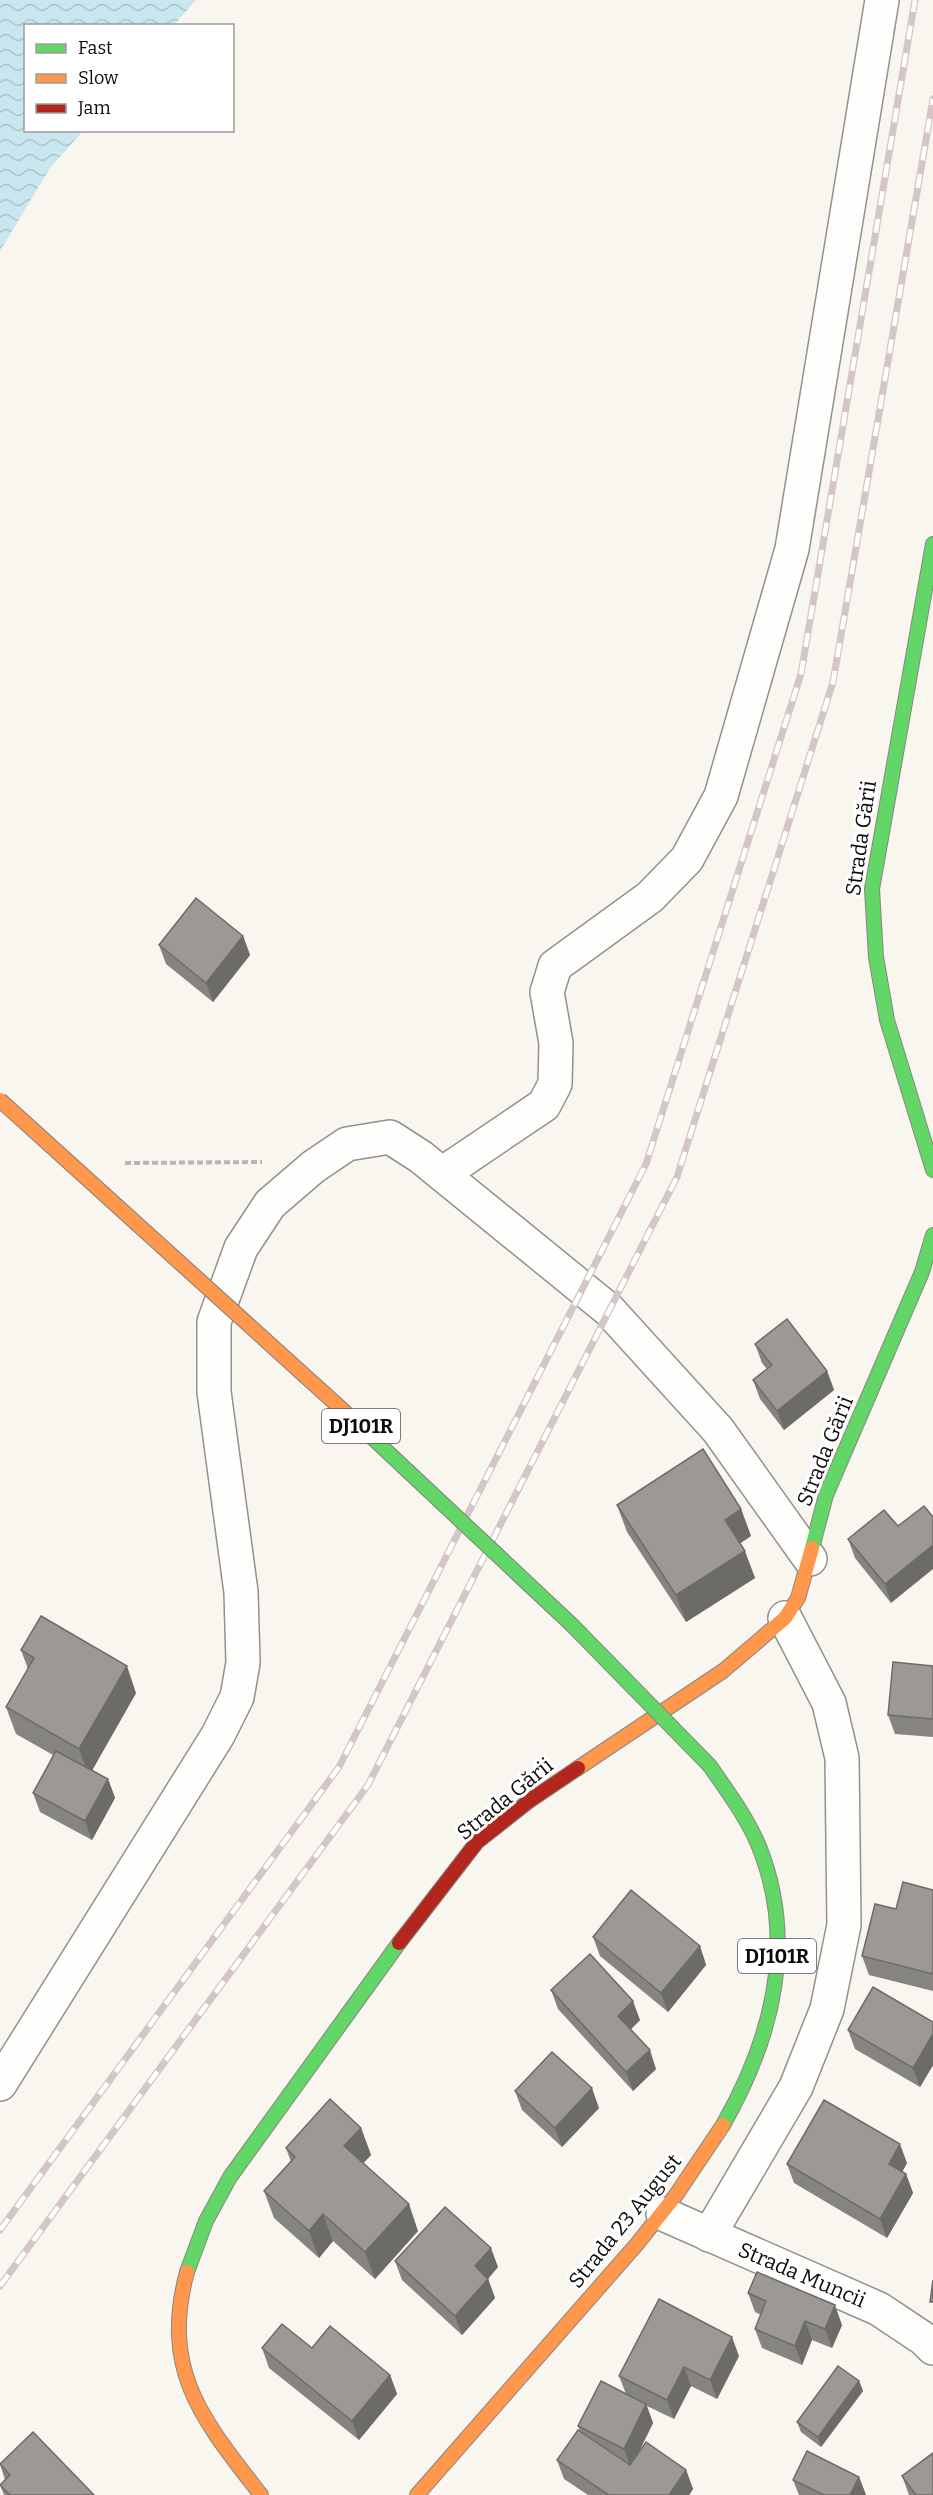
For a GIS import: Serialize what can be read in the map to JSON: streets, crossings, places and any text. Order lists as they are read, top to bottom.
{
  "streets": {
    "street": [
      "Strada Gării",
      "DJ101R",
      "Strada 23 August",
      "Strada Muncii"
    ]
  },
  "crossings": [
    ["Strada 23 August", "Strada Muncii"]
  ],
  "legend": ["Fast", "Slow", "Jam"]
}
